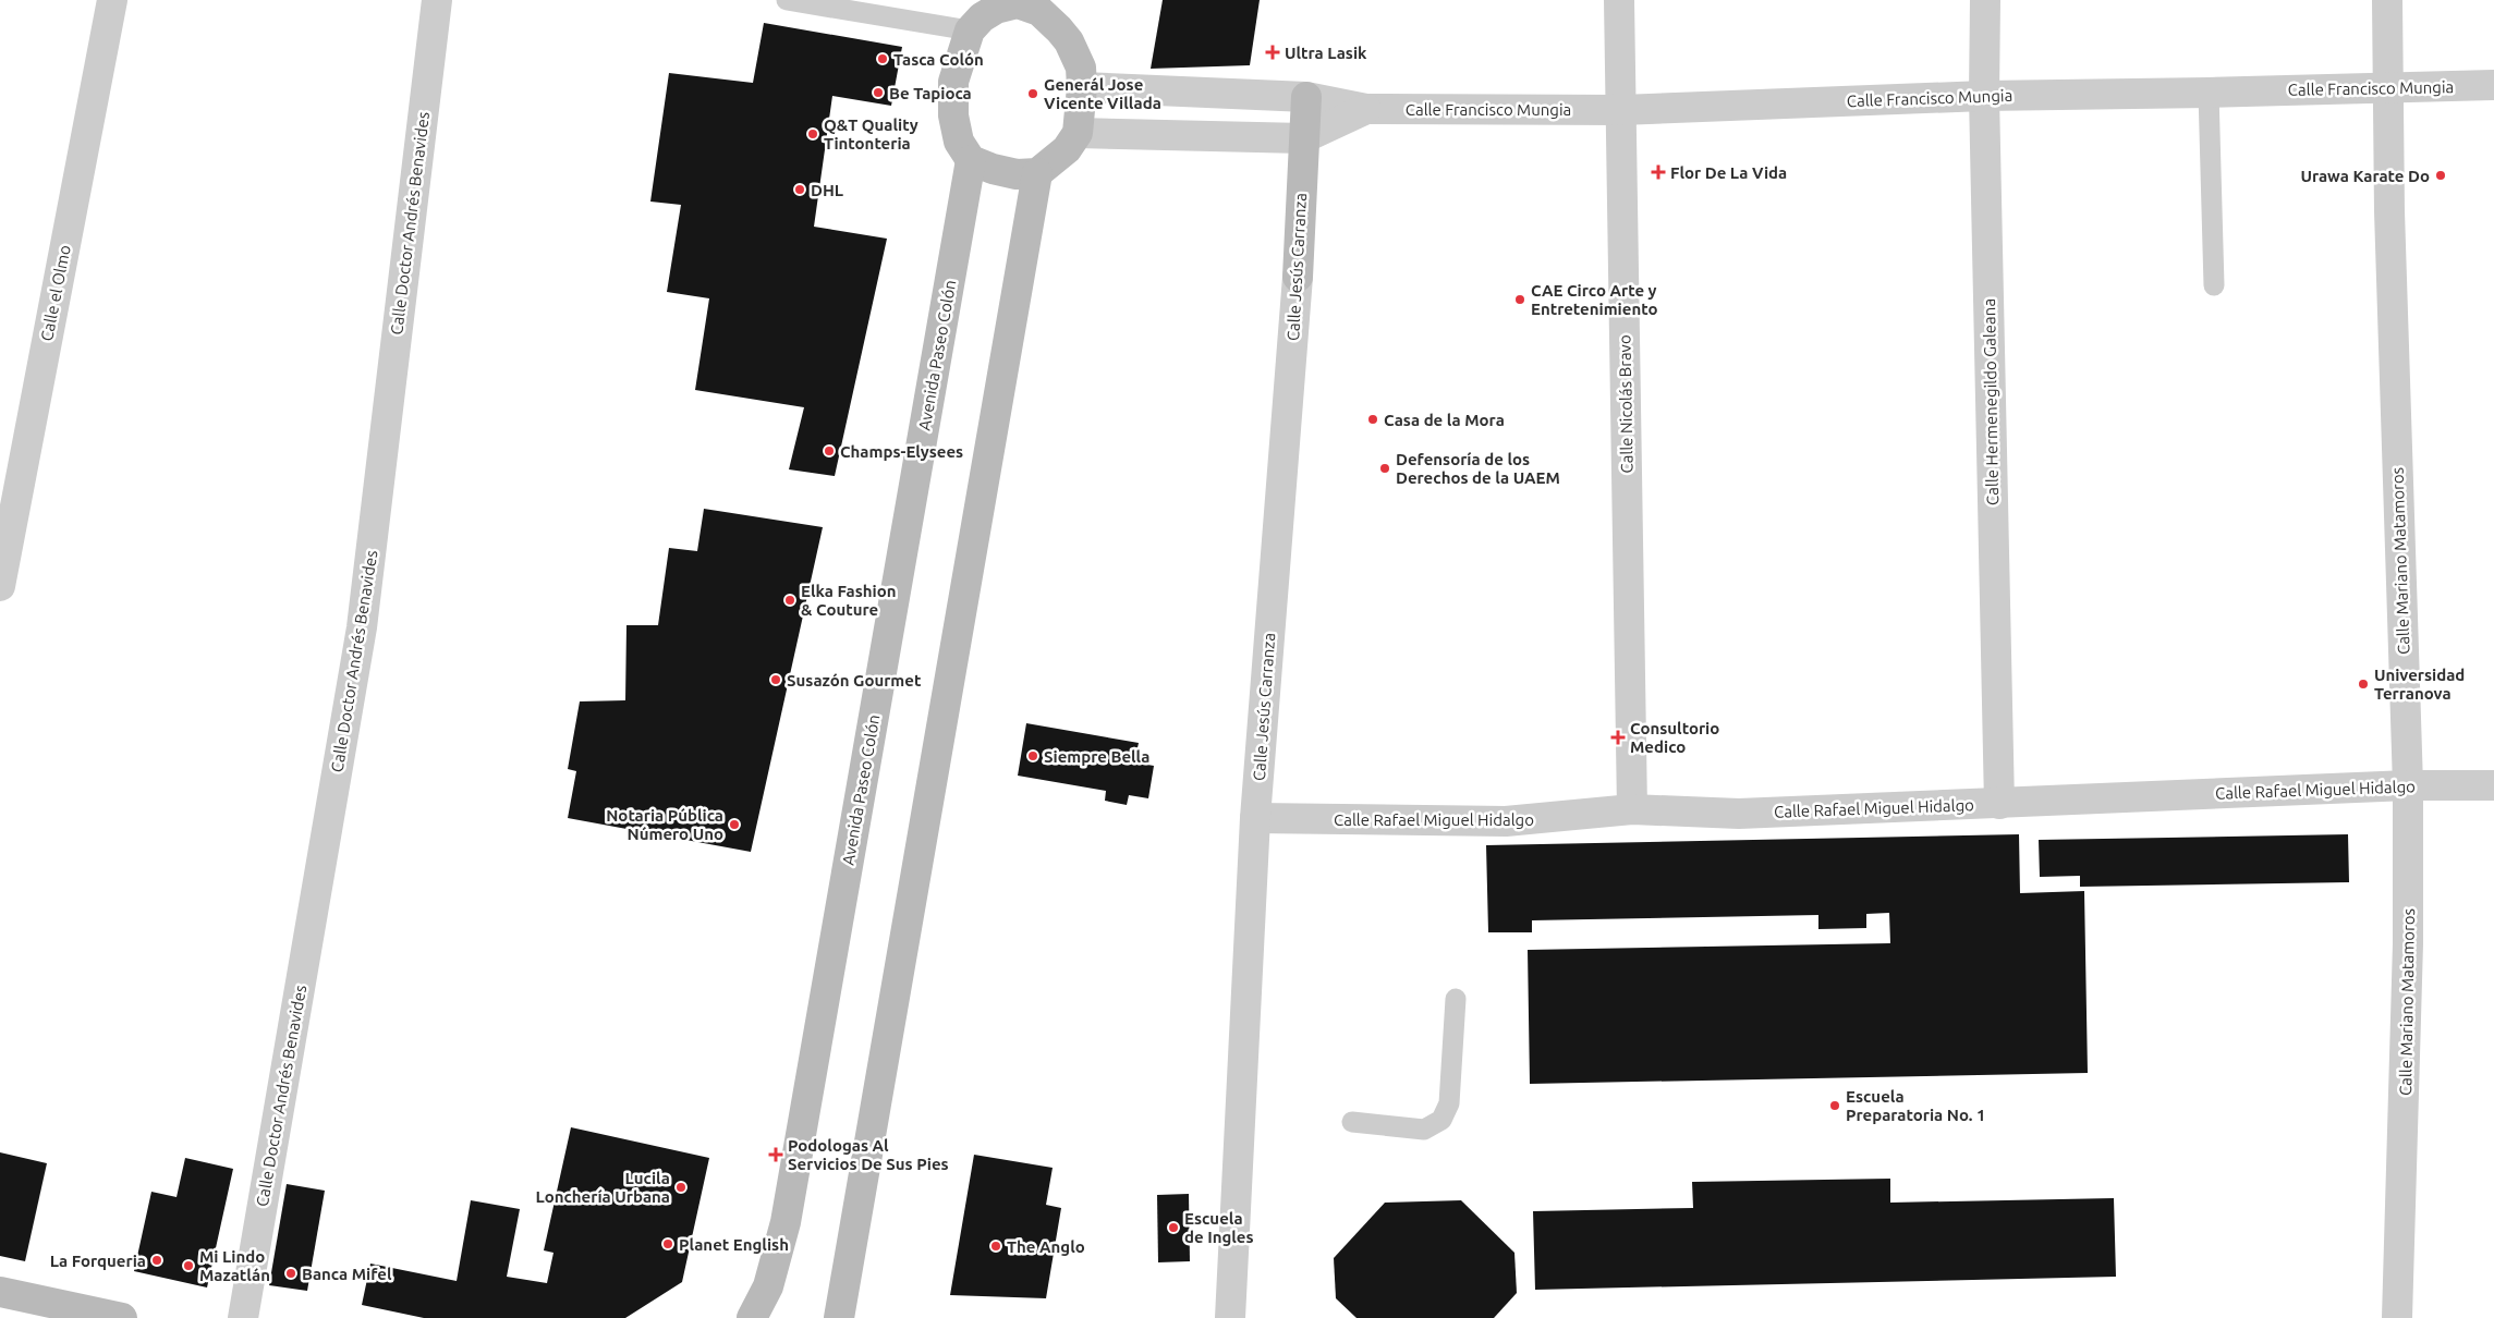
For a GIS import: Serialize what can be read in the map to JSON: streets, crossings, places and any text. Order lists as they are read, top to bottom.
{
  "streets": {
    "main road": ["Calle Jesús Carranza", "Avenida Paseo Colón"],
    "street": [
      "Calle Francisco Mungia",
      "Calle Doctor Andrés Benavides",
      "Calle el Olmo",
      "Calle Hermenegildo Galeana",
      "Calle Nicolás Bravo",
      "Calle Mariano Matamoros",
      "Calle Rafael Miguel Hidalgo"
    ]
  },
  "crossings": [
    ["Calle Francisco Mungia", "Calle Jesús Carranza"],
    ["Calle Francisco Mungia", "Avenida Paseo Colón"],
    ["Calle Francisco Mungia", "Calle Hermenegildo Galeana"],
    ["Calle Francisco Mungia", "Calle Nicolás Bravo"],
    ["Calle Francisco Mungia", "Calle Mariano Matamoros"],
    ["Calle Jesús Carranza", "Calle Rafael Miguel Hidalgo"],
    ["Calle Hermenegildo Galeana", "Calle Rafael Miguel Hidalgo"],
    ["Calle Nicolás Bravo", "Calle Rafael Miguel Hidalgo"],
    ["Calle Mariano Matamoros", "Calle Rafael Miguel Hidalgo"]
  ],
  "places": {
    "health": [
      "Ultra Lasik",
      "Flor De La Vida",
      "Consultorio Medico",
      "Podologas Al Servicios De Sus Pies"
    ],
    "other": [
      "Tasca Colón",
      "Be Tapioca",
      "Generál Jose Vicente Villada",
      "Q&T Quality Tintonteria",
      "Urawa Karate Do",
      "DHL",
      "CAE Circo Arte y Entretenimiento",
      "Casa de la Mora",
      "Champs-Elysees",
      "Defensoría de los Derechos de la UAEM",
      "Elka Fashion & Couture",
      "Susazón Gourmet",
      "Universidad Terranova",
      "Siempre Bella",
      "Notaria Pública Número Uno",
      "Escuela Preparatoria No. 1",
      "Lucila Lonchería Urbana",
      "Escuela de Ingles",
      "Planet English",
      "The Anglo",
      "La Forqueria",
      "Mi Lindo Mazatlán",
      "Banca Mifel"
    ]
  }
}
